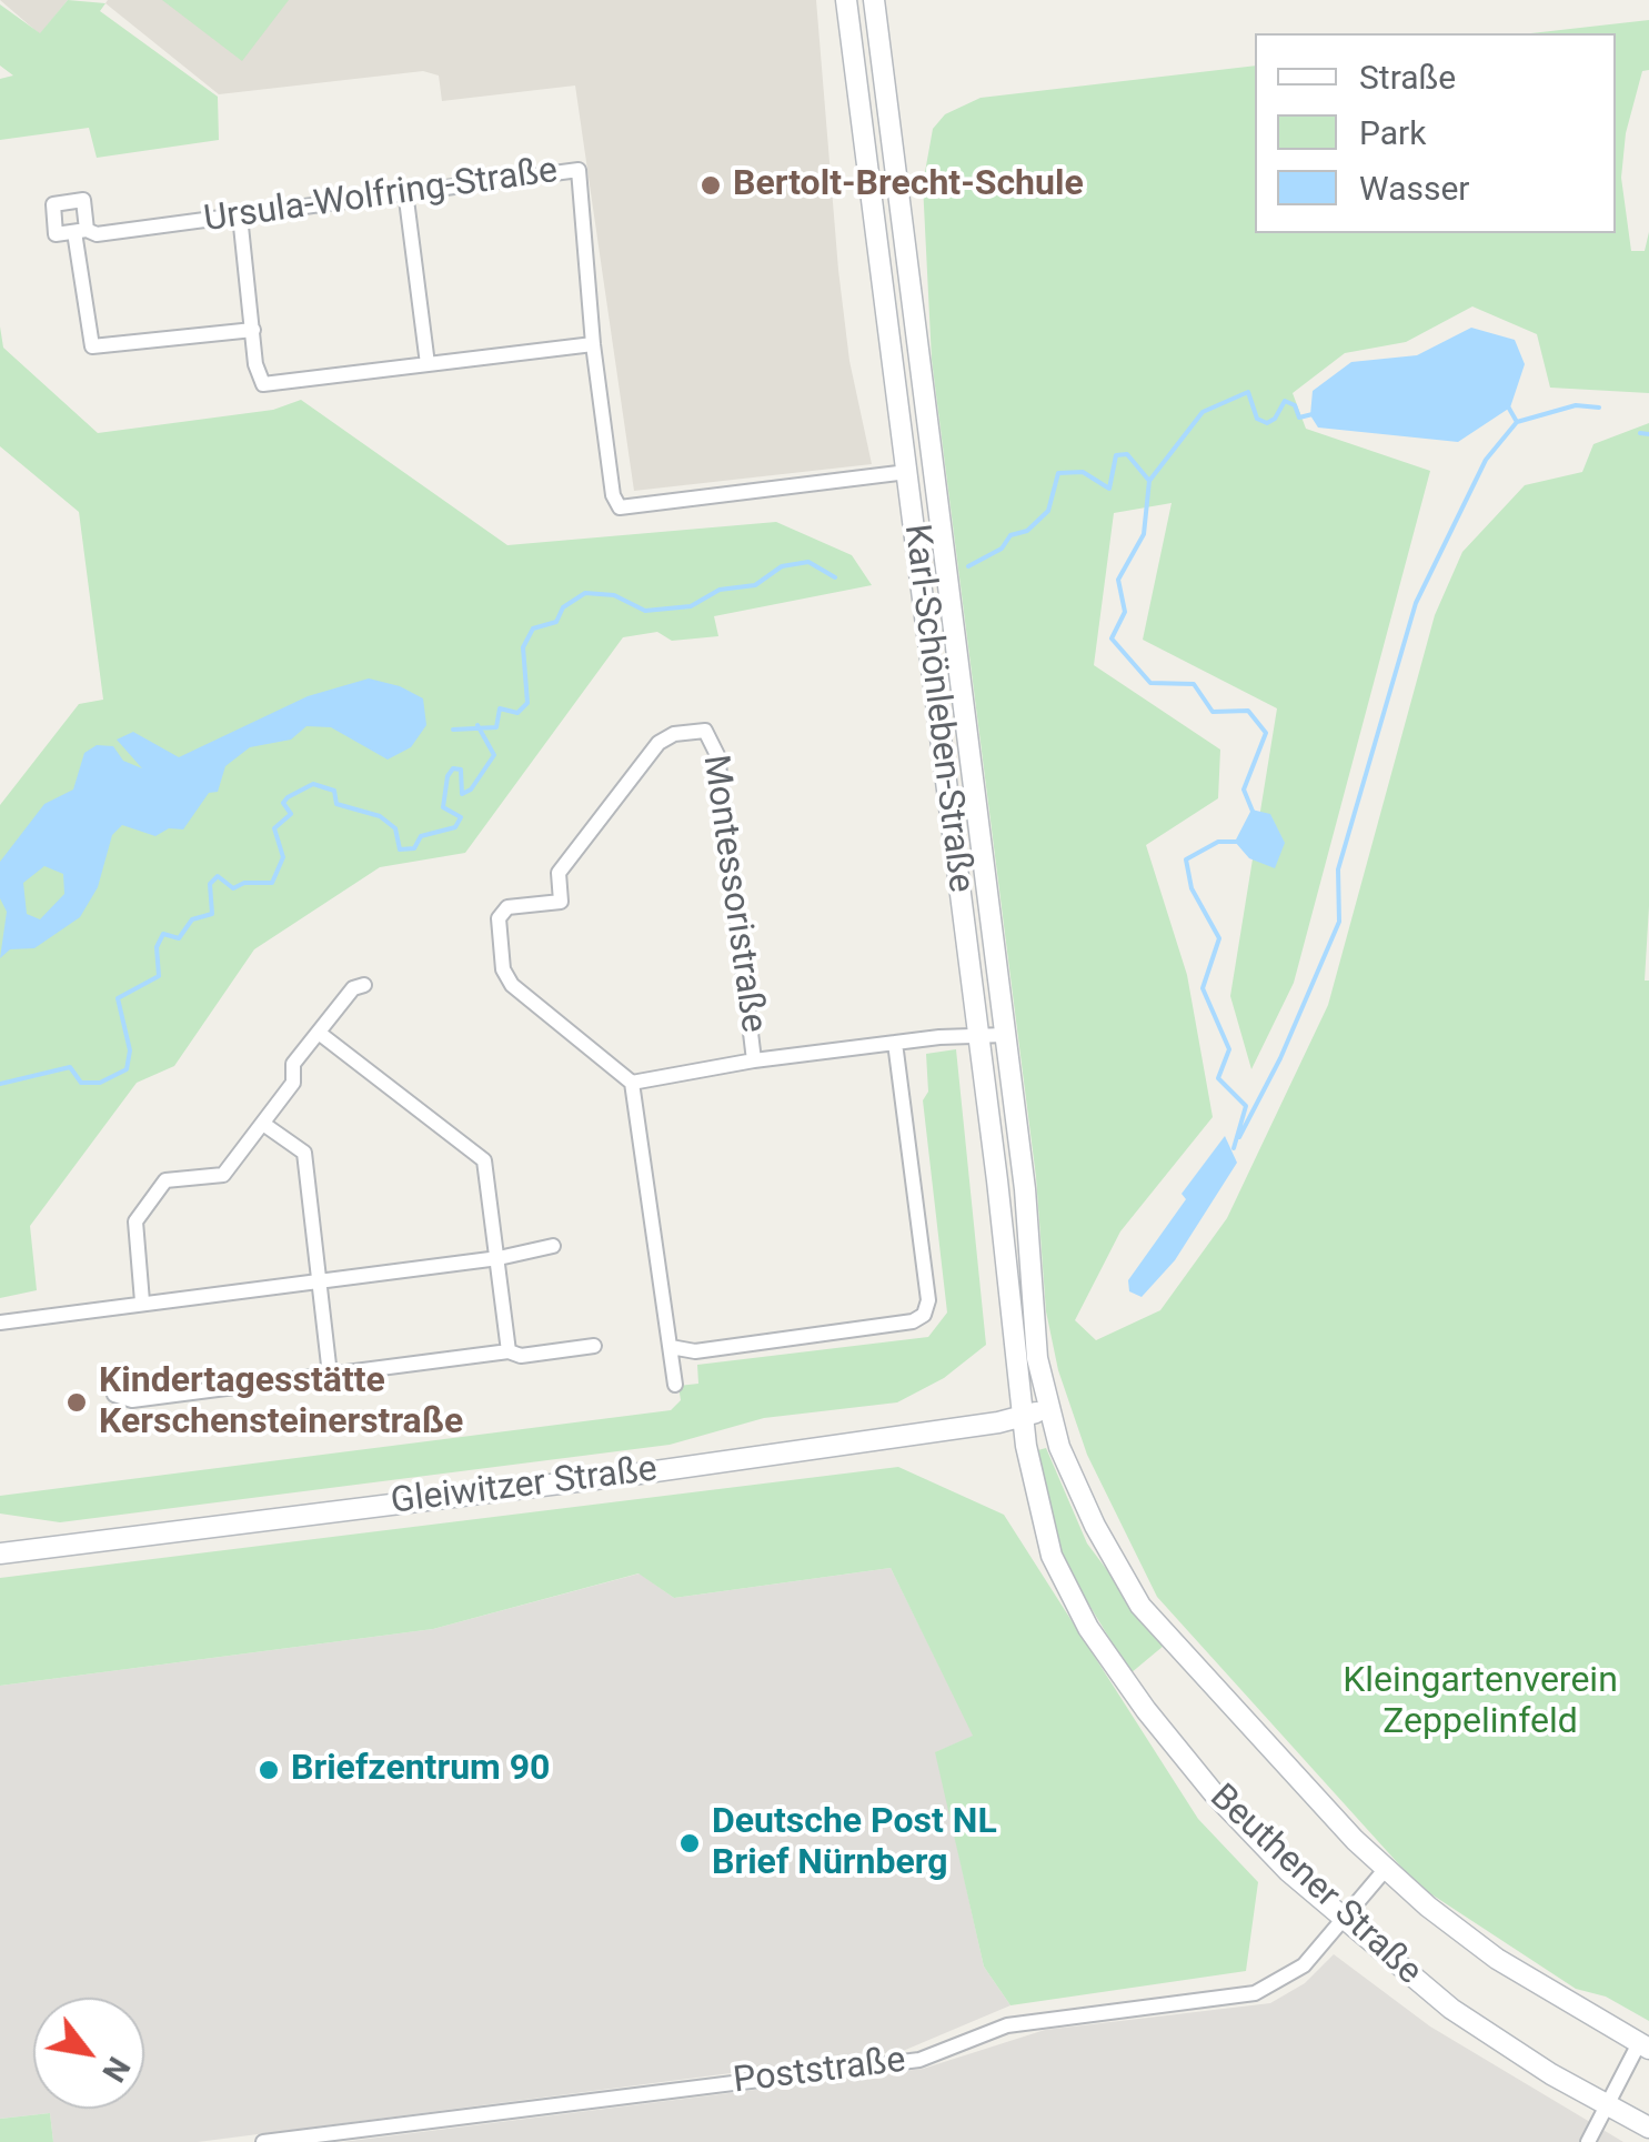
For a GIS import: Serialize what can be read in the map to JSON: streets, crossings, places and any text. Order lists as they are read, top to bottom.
{
  "streets": {
    "main road": ["Karl-Schönleben-Straße", "Gleiwitzer Straße", "Beuthener Straße"],
    "street": ["Ursula-Wolfring-Straße", "Montessoristraße", "Poststraße"]
  },
  "crossings": [
    ["Ursula-Wolfring-Straße", "Karl-Schönleben-Straße"],
    ["Karl-Schönleben-Straße", "Gleiwitzer Straße"],
    ["Karl-Schönleben-Straße", "Beuthener Straße"],
    ["Gleiwitzer Straße", "Beuthener Straße"],
    ["Beuthener Straße", "Poststraße"]
  ],
  "parks": ["Kleingartenverein Zeppelinfeld"],
  "places": [
    "Bertolt-Brecht-Schule",
    "Kindertagesstätte Kerschensteinerstraße",
    "Briefzentrum 90",
    "Deutsche Post NL Brief Nürnberg"
  ],
  "legend": ["Straße", "Park", "Wasser"],
  "north": "bottom right"
}
